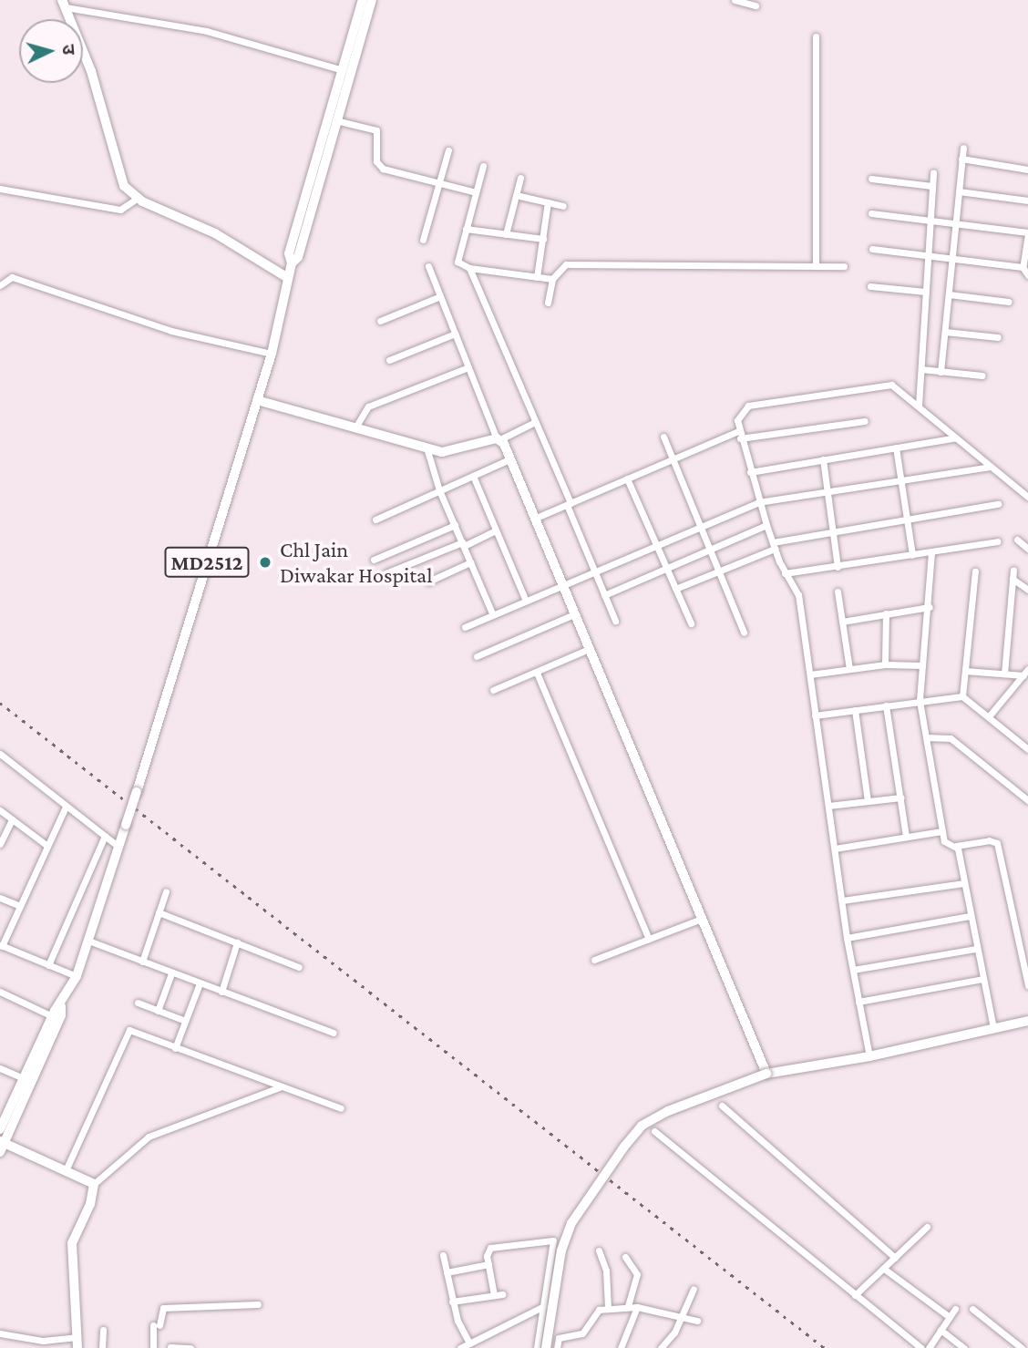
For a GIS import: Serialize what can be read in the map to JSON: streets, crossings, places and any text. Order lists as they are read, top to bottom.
{
  "streets": {
    "main road": ["MD2512"]
  },
  "places": ["Chl Jain Diwakar Hospital"],
  "north": "right"
}
